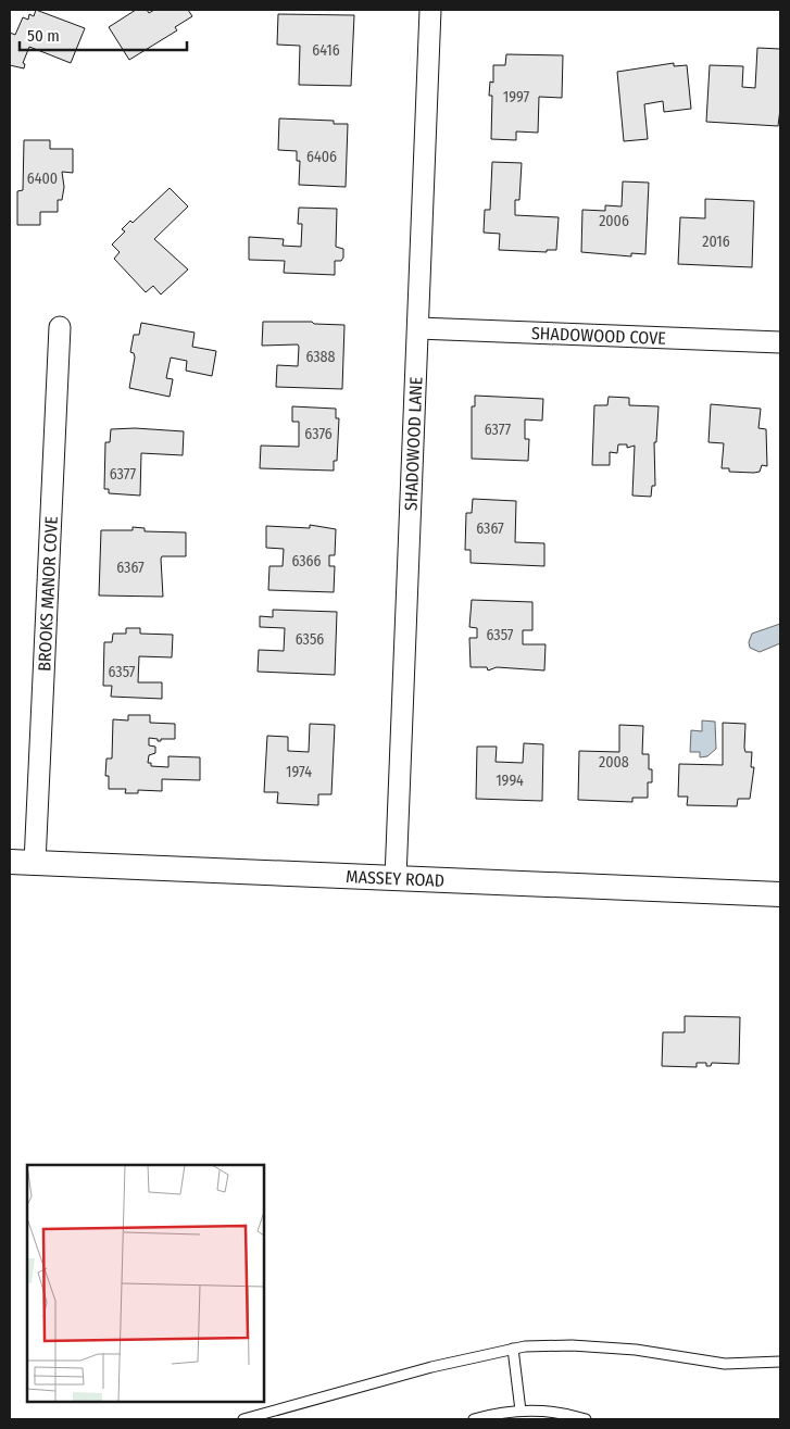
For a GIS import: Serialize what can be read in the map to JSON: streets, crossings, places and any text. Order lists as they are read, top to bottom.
{
  "streets": {
    "street": [
      "SHADOWOOD COVE",
      "SHADOWOOD LANE",
      "BROOKS MANOR COVE",
      "MASSEY ROAD"
    ]
  },
  "crossings": [
    ["SHADOWOOD COVE", "SHADOWOOD LANE"],
    ["SHADOWOOD LANE", "MASSEY ROAD"],
    ["BROOKS MANOR COVE", "MASSEY ROAD"]
  ],
  "house_numbers": [
    "6416",
    "1997",
    "6406",
    "6400",
    "2006",
    "2016",
    "6388",
    "6377",
    "6376",
    "6377",
    "6367",
    "6366",
    "6367",
    "6357",
    "6356",
    "6357",
    "2008",
    "1974",
    "1994"
  ],
  "scale_bar": "50 m"
}
